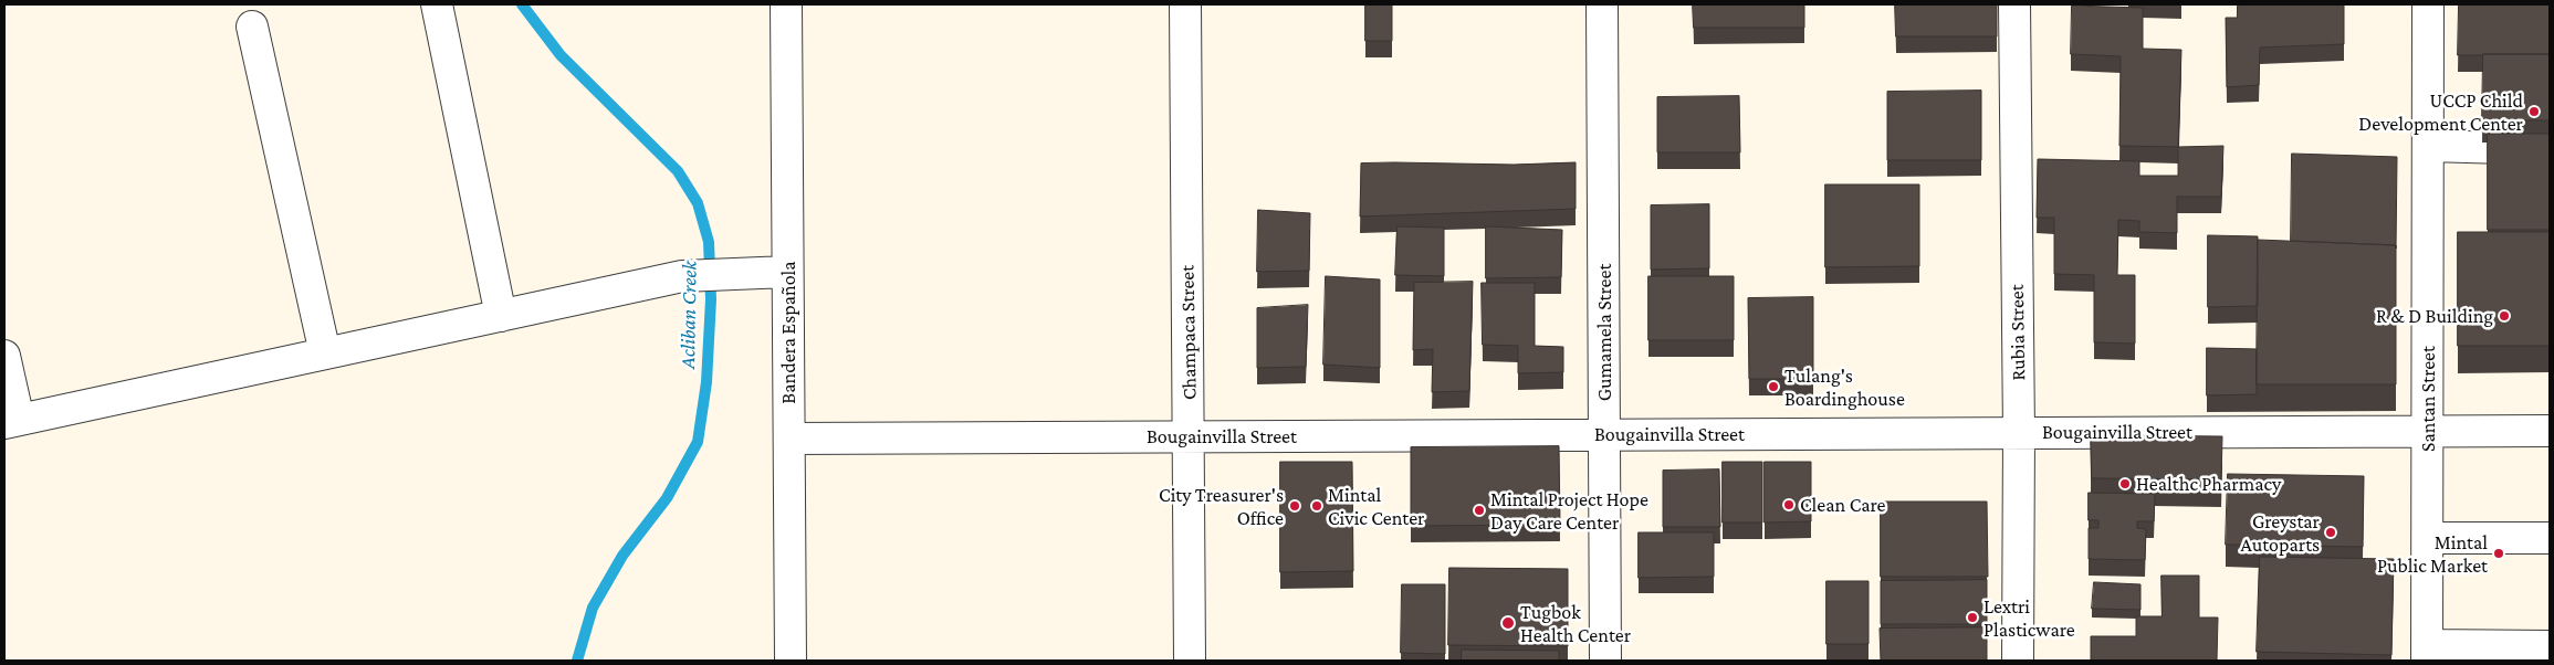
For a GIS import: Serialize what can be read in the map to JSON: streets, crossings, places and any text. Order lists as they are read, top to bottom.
{
  "streets": {
    "street": [
      "Bandera Española",
      "Champaca Street",
      "Gumamela Street",
      "Rubia Street",
      "Santan Street",
      "Bougainvilla Street"
    ]
  },
  "crossings": [
    ["Bandera Española", "Bougainvilla Street"],
    ["Champaca Street", "Bougainvilla Street"],
    ["Gumamela Street", "Bougainvilla Street"],
    ["Rubia Street", "Bougainvilla Street"],
    ["Santan Street", "Bougainvilla Street"]
  ],
  "water": ["Acliban Creek"],
  "places": [
    "UCCP Child Development Center",
    "R & D Building",
    "Tulang's Boardinghouse",
    "Healthc Pharmacy",
    "Clean Care",
    "City Treasurer's Office",
    "Mintal Civic Center",
    "Mintal Project Hope Day Care Center",
    "Greystar Autoparts",
    "Mintal Public Market",
    "Lextri Plasticware",
    "Tugbok Health Center"
  ]
}
